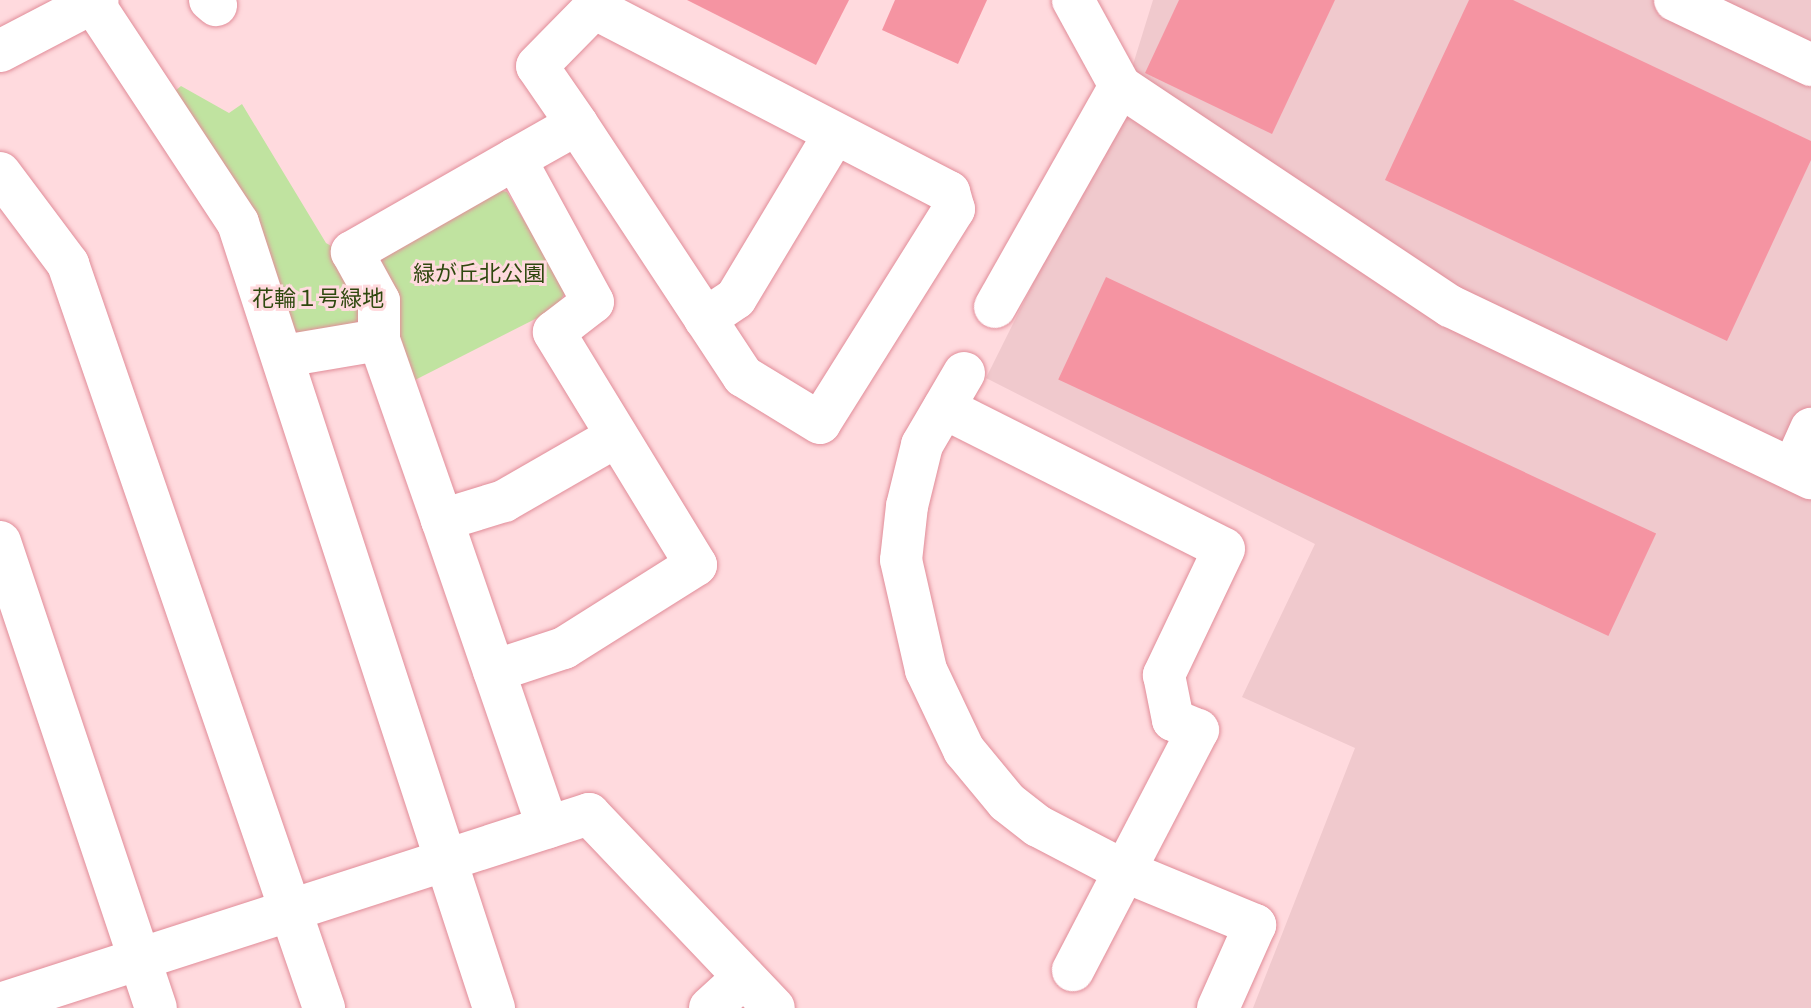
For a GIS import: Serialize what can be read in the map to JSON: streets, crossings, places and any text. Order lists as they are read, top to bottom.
{
  "parks": ["緑が丘北公園", "花輪１号緑地"]
}
